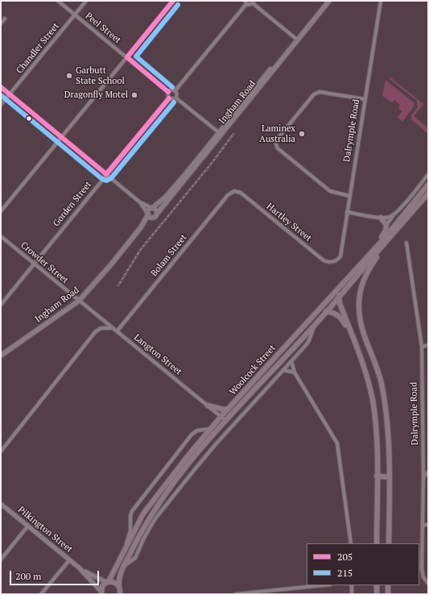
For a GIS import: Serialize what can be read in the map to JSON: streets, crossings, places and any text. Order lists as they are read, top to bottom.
{
  "streets": {
    "main road": ["Ingham Road", "Woolcock Street"],
    "street": [
      "Peel Street",
      "Chandler Street",
      "Dalrymple Road",
      "Gorden Street",
      "Hartley Street",
      "Bolam Street",
      "Crowder Street",
      "Langton Street",
      "Pilkington Street"
    ]
  },
  "crossings": [
    ["Peel Street", "Chandler Street"],
    ["Peel Street", "Gorden Street"],
    ["Ingham Road", "Crowder Street"],
    ["Ingham Road", "Langton Street"],
    ["Dalrymple Road", "Hartley Street"],
    ["Gorden Street", "Crowder Street"],
    ["Hartley Street", "Bolam Street"],
    ["Bolam Street", "Langton Street"],
    ["Crowder Street", "Langton Street"],
    ["Langton Street", "Woolcock Street"],
    ["Woolcock Street", "Pilkington Street"]
  ],
  "places": ["Garbutt State School", "Dragonfly Motel", "Laminex Australia"],
  "lines": ["transit line 205", "transit line 215"],
  "legend": ["205", "215"],
  "scale_bar": "200 m"
}
